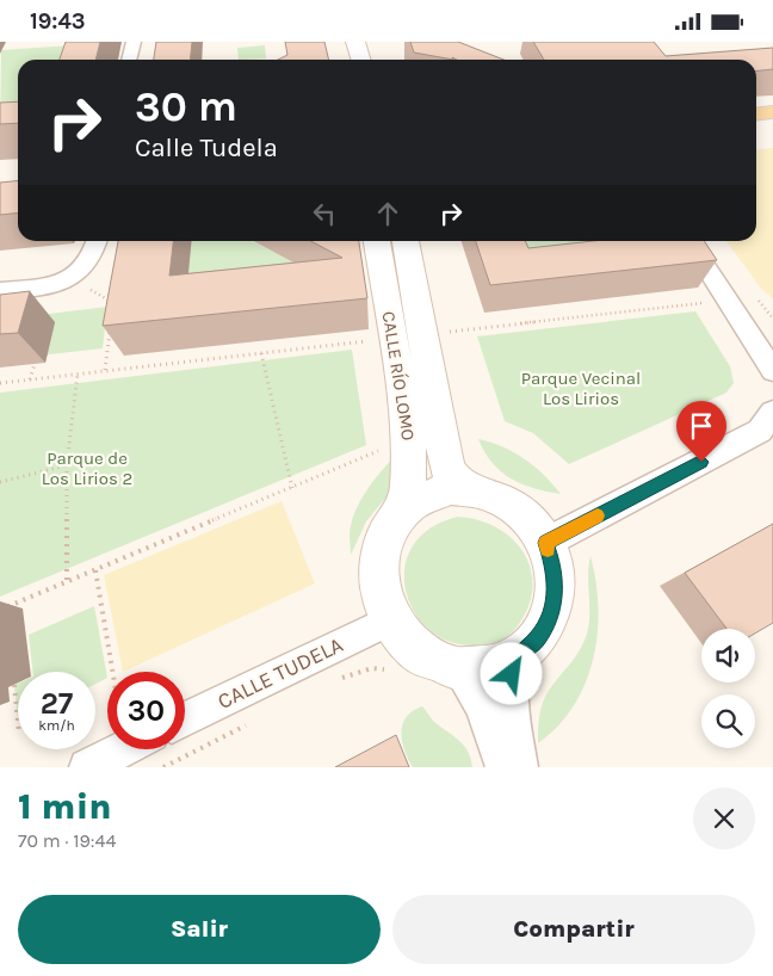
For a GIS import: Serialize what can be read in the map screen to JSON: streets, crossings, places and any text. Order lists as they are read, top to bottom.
{
  "streets": {
    "main road": ["CALLE RÍO LOMO"],
    "street": ["CALLE TUDELA"]
  },
  "crossings": [
    ["CALLE RÍO LOMO", "CALLE TUDELA"]
  ],
  "parks": ["Parque Vecinal Los Lirios", "Parque de Los Lirios 2"],
  "page": {
    "status": "19:43",
    "turn": ["30 m", "Calle Tudela"],
    "speed": "27 km/h",
    "limit": "30",
    "heading": ["1 min", "70 m · 19:44"],
    "buttons": ["Salir", "Compartir"]
  }
}
